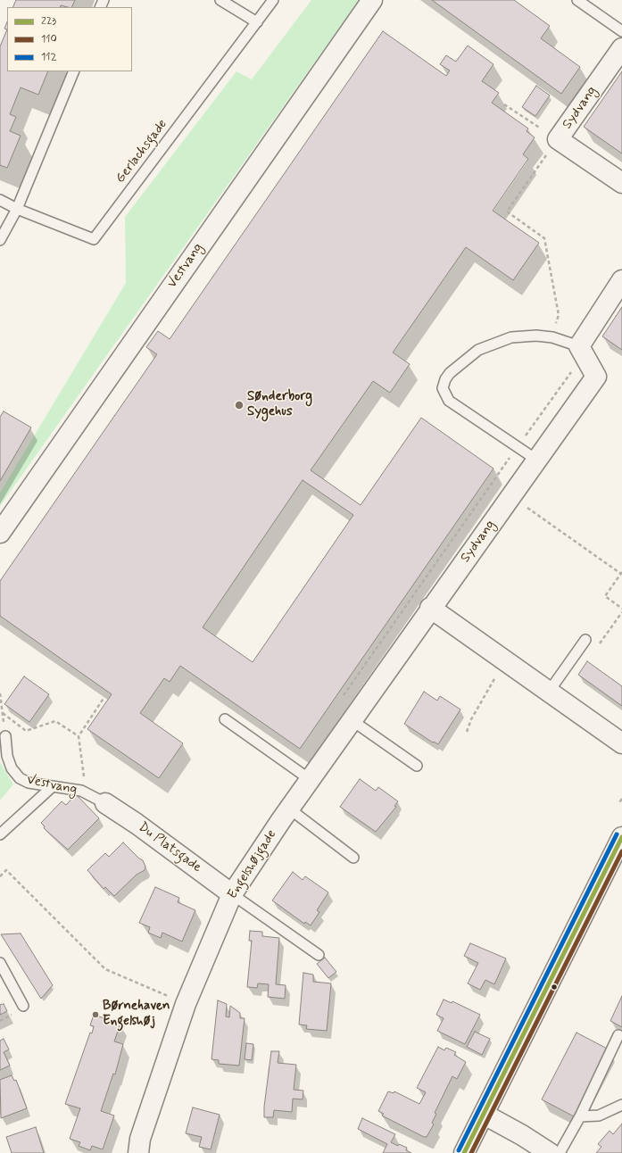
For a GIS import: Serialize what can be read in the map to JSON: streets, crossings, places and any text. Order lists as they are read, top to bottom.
{
  "streets": {
    "street": [
      "Sydvang",
      "Vestvang",
      "Du Platsgade",
      "Engelshøjgade"
    ],
    "lane": ["Gerlachsgade"]
  },
  "crossings": [
    ["Sydvang", "Engelshøjgade"],
    ["Vestvang", "Du Platsgade"],
    ["Du Platsgade", "Engelshøjgade"]
  ],
  "places": ["Sønderborg Sygehus", "Børnehaven Engelshøj"],
  "lines": ["transit line 112", "transit line 223", "transit line 110"],
  "legend": ["223", "110", "112"]
}
